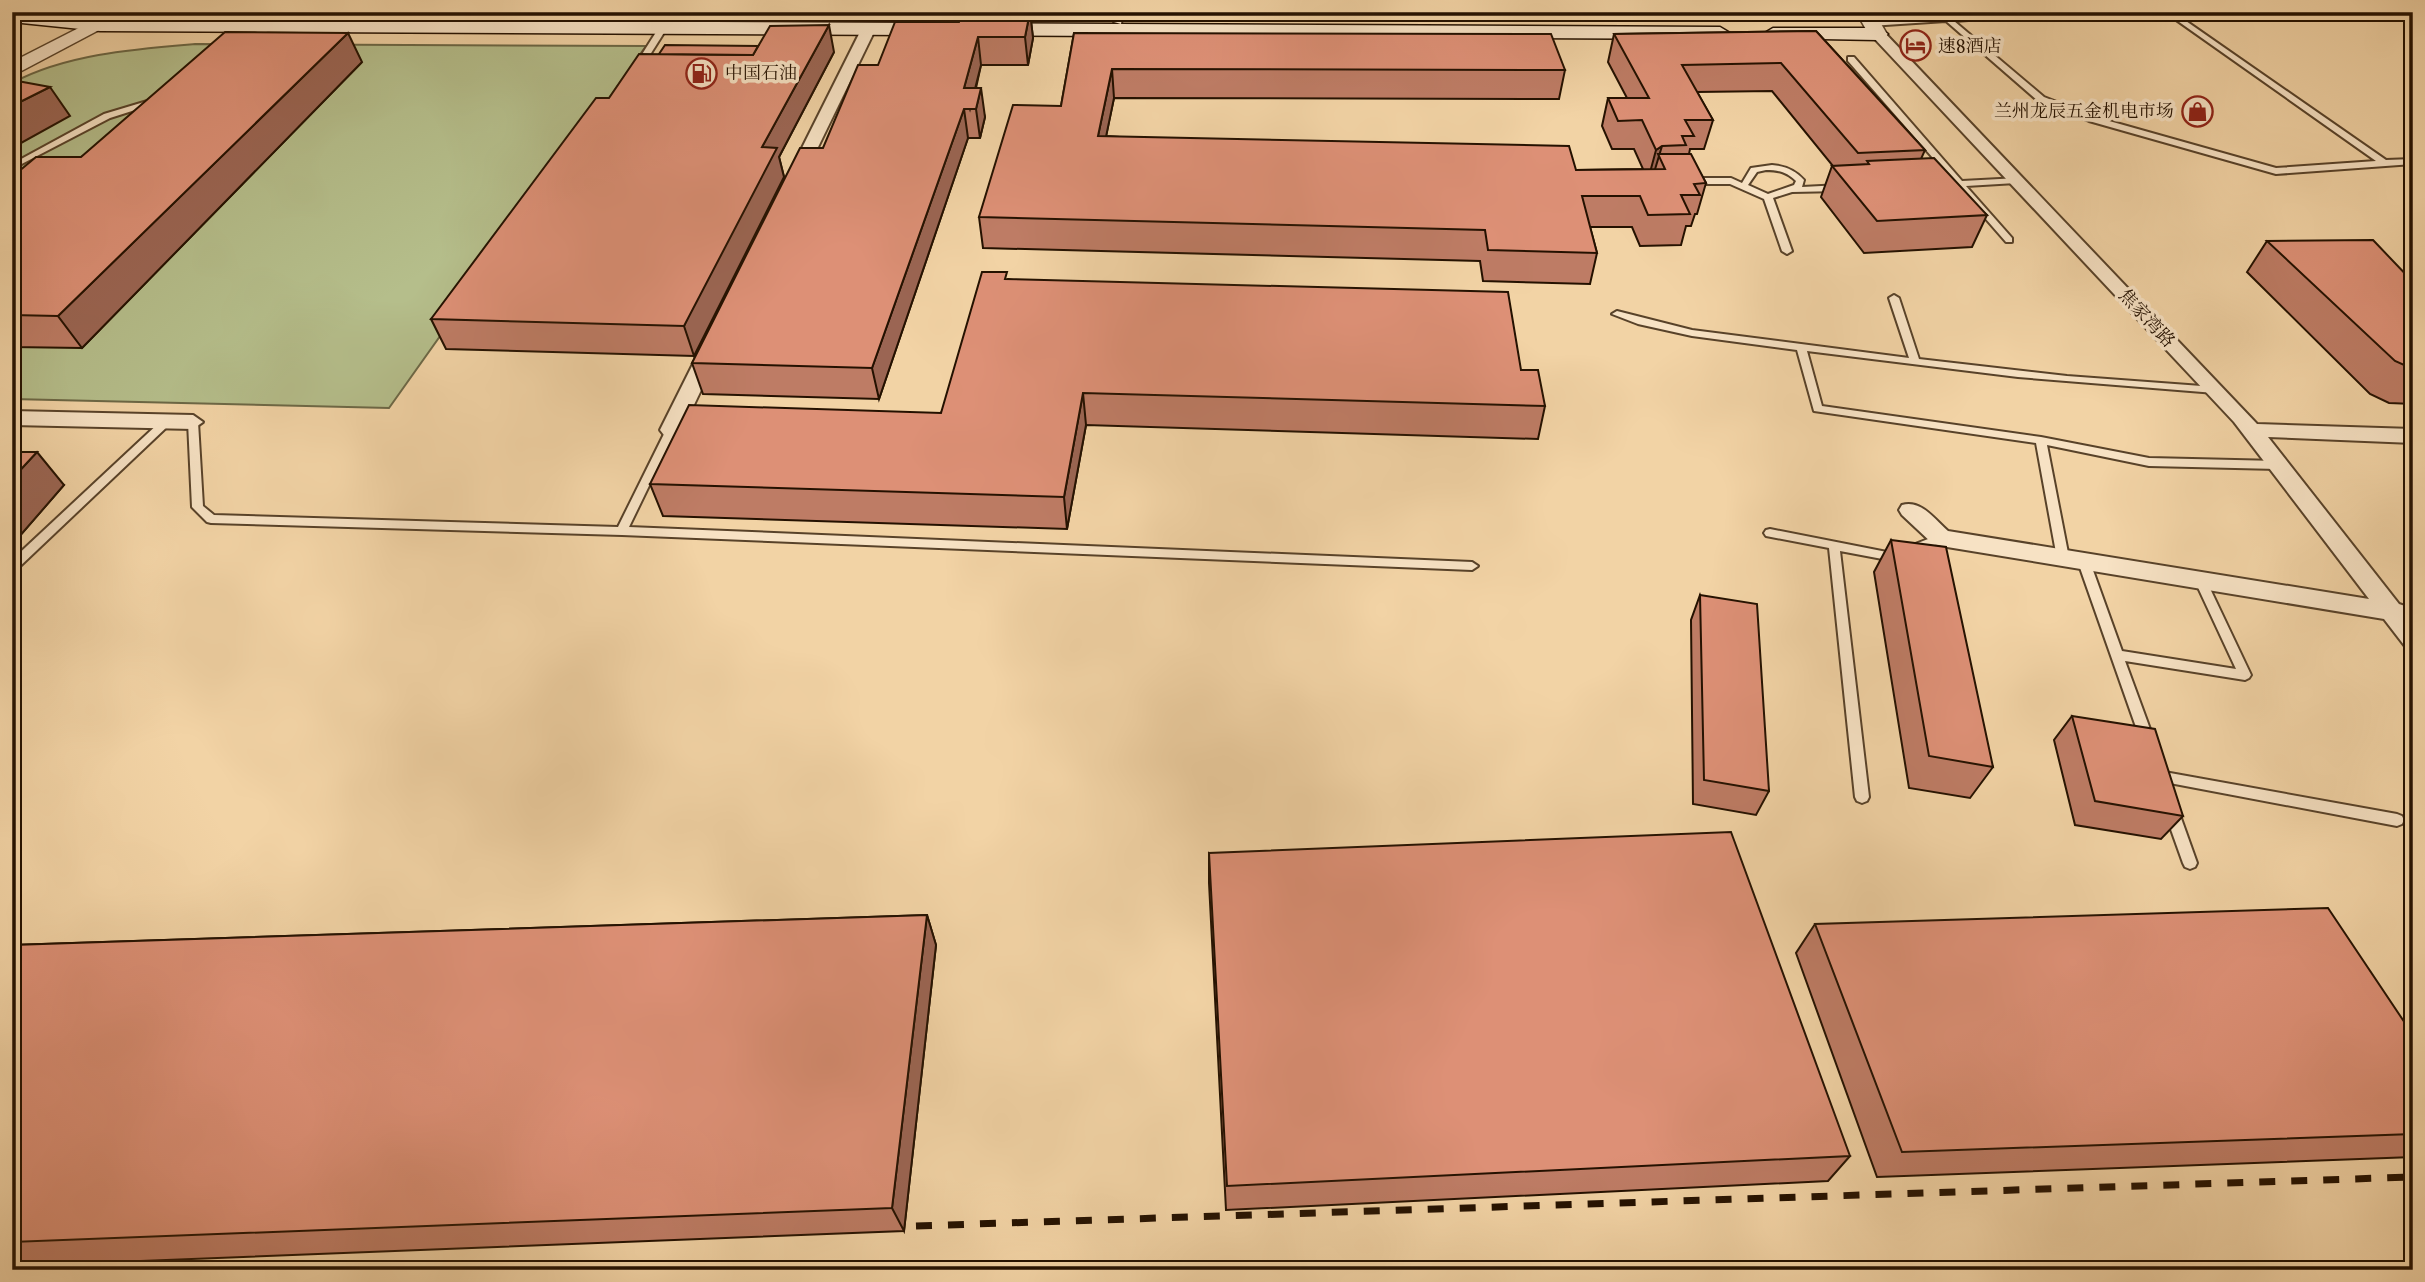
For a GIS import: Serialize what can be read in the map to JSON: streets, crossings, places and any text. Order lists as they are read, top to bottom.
{
  "streets": {
    "street": ["焦家湾路"]
  },
  "places": {
    "hotel": ["速8酒店"],
    "fuel station": ["中国石油"],
    "shop": ["兰州龙辰五金机电市场"]
  }
}
